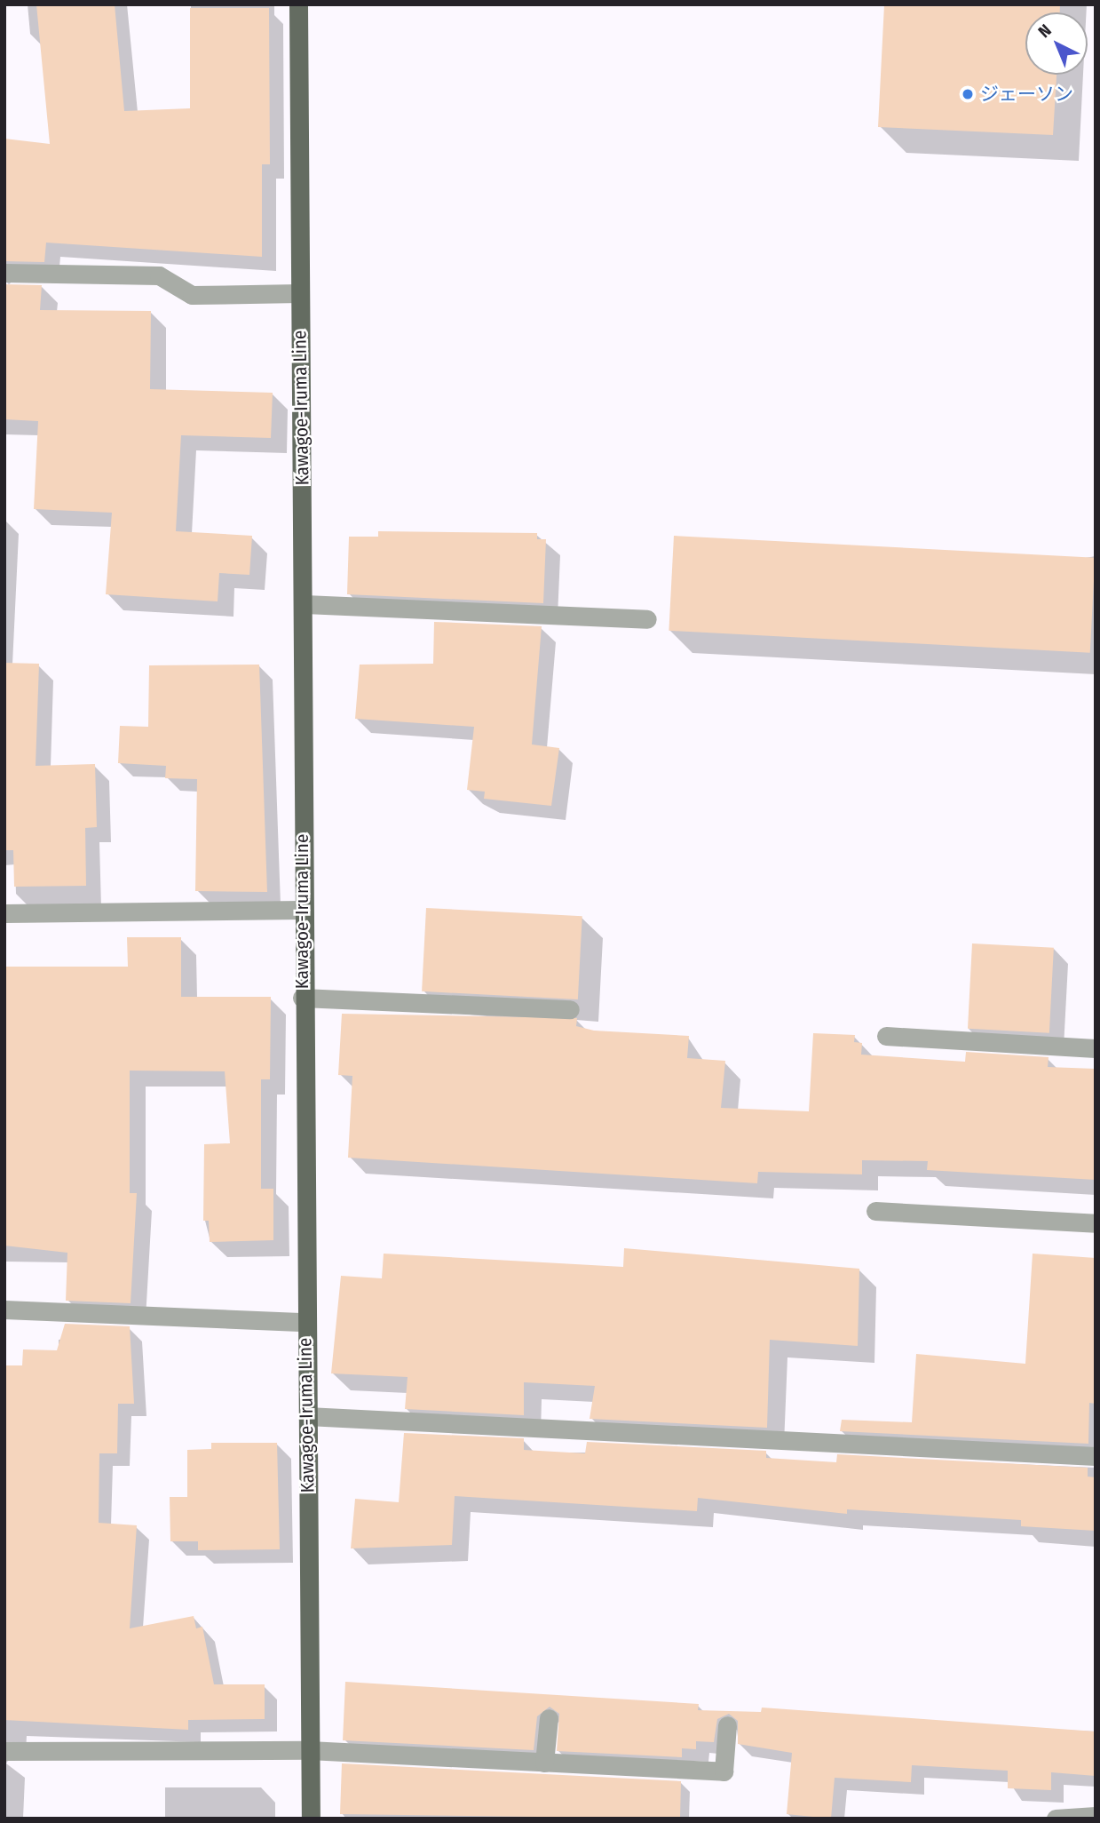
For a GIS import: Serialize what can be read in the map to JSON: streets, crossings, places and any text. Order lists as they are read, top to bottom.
{
  "streets": {
    "main road": ["Kawagoe-Iruma Line"]
  },
  "places": ["ジェーソン"],
  "north": "top left"
}
